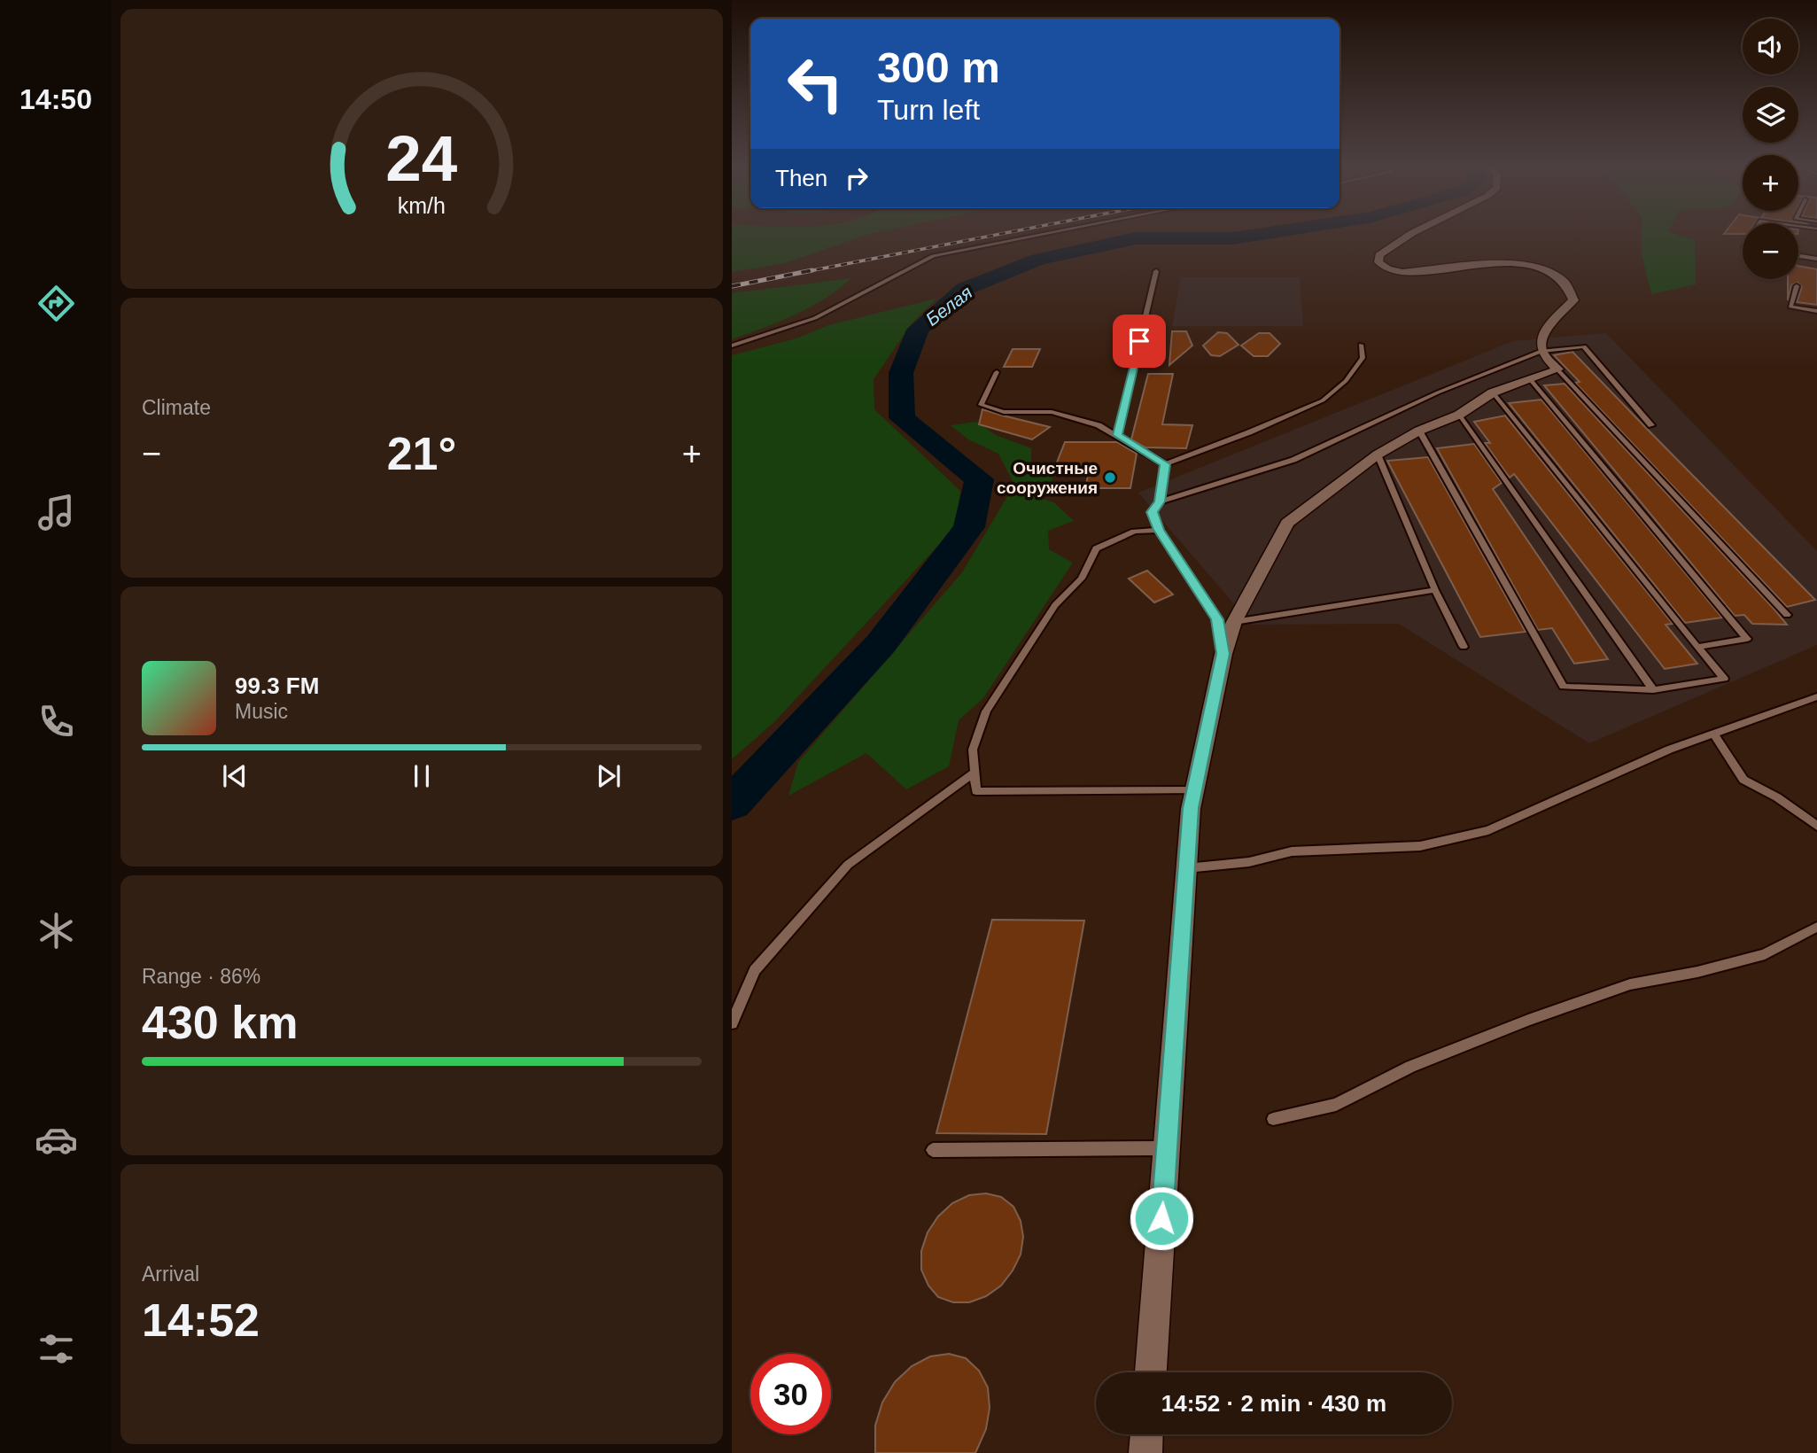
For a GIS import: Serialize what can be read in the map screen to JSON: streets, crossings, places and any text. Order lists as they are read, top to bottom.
{
  "water": ["Белая"],
  "places": ["Очистные сооружения"],
  "page": {
    "tabs": "14:50",
    "map_buttons": ["+", "−"],
    "turn": ["300 m", "Turn left"],
    "then": "Then",
    "tile": [
      "Climate",
      ["Range · 86%", "430 km"],
      ["Arrival", "14:52"]
    ],
    "heat": ["−", "21°", "+"],
    "song": ["99.3 FM", "Music"],
    "limit": "30",
    "trip": "14:52 · 2 min · 430 m",
    "gauge": ["24", "km/h"]
  }
}
